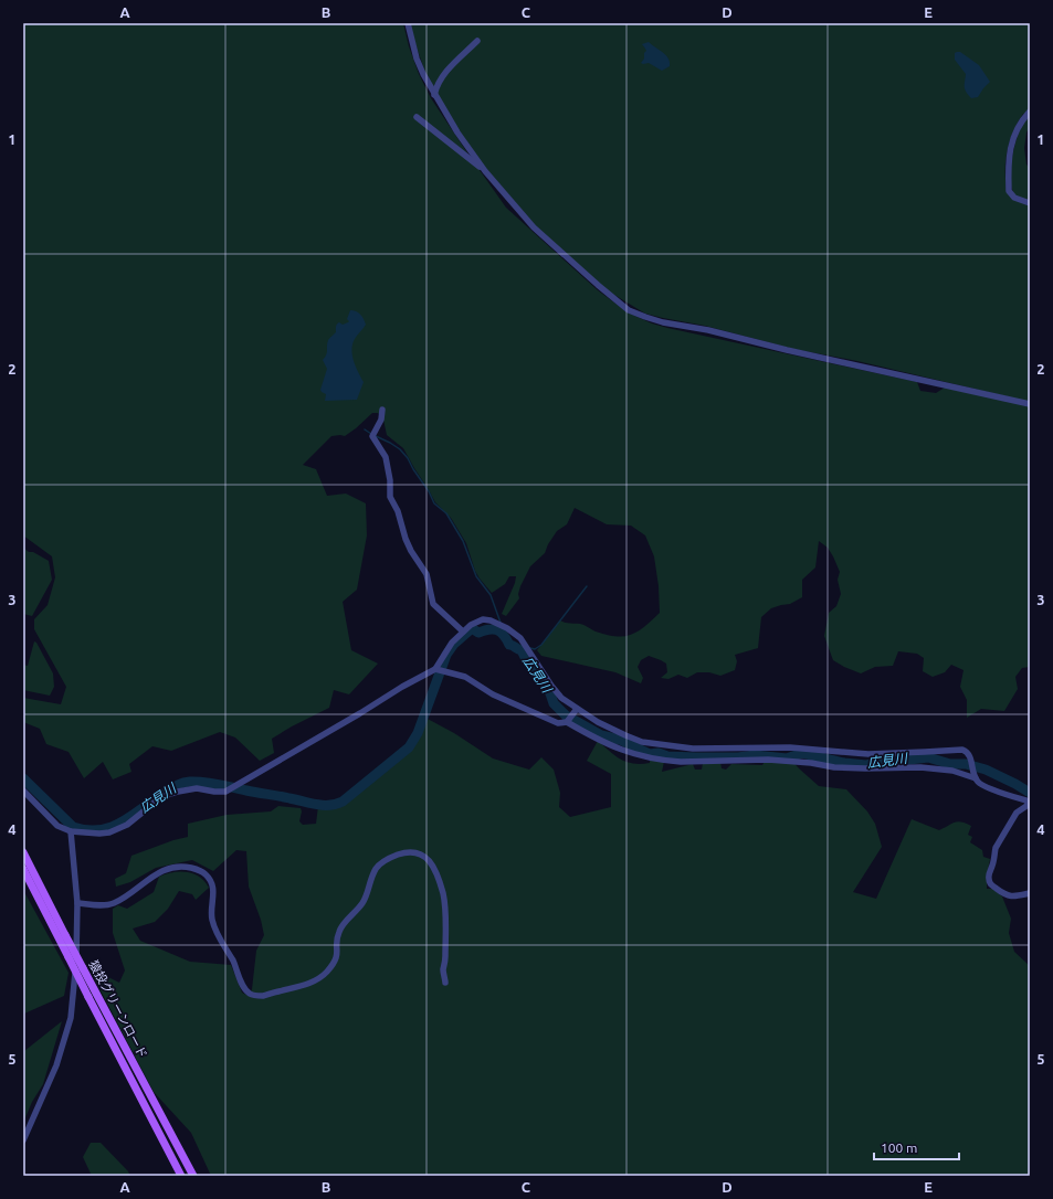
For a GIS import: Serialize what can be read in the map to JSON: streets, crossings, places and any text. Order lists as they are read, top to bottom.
{
  "streets": {
    "main road": ["猿投グリーンロード"]
  },
  "water": ["広見川"],
  "scale_bar": "100 m",
  "grid": {
    "columns": [
      "A",
      "B",
      "C",
      "D",
      "E"
    ],
    "rows": [
      "1",
      "2",
      "3",
      "4",
      "5"
    ]
  }
}
